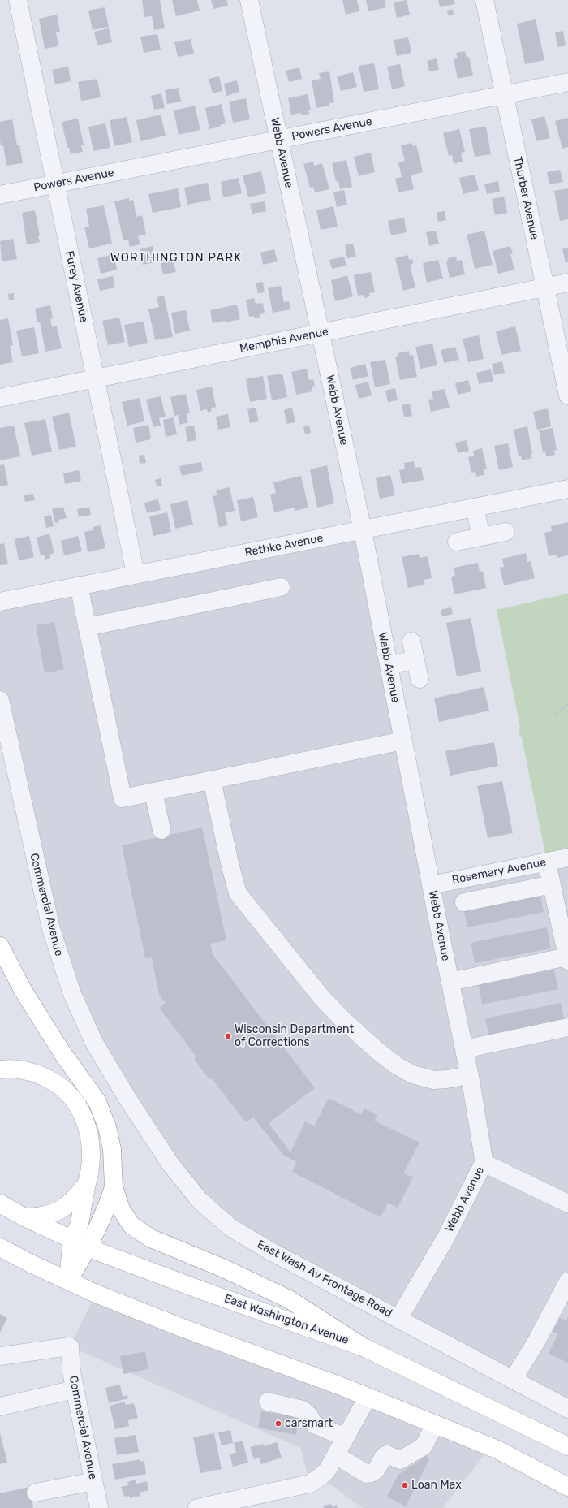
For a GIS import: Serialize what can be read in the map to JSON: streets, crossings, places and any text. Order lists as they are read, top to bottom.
{
  "streets": {
    "main road": ["East Washington Avenue"],
    "street": [
      "Powers Avenue",
      "Webb Avenue",
      "Thurber Avenue",
      "Furey Avenue",
      "Memphis Avenue",
      "Rethke Avenue",
      "Rosemary Avenue",
      "Commercial Avenue",
      "East Wash Av Frontage Road"
    ]
  },
  "crossings": [
    ["Powers Avenue", "Webb Avenue"],
    ["Powers Avenue", "Thurber Avenue"],
    ["Powers Avenue", "Furey Avenue"],
    ["Webb Avenue", "Memphis Avenue"],
    ["Webb Avenue", "Rethke Avenue"],
    ["Webb Avenue", "Rosemary Avenue"],
    ["Webb Avenue", "East Wash Av Frontage Road"],
    ["Thurber Avenue", "Memphis Avenue"],
    ["Furey Avenue", "Memphis Avenue"],
    ["Furey Avenue", "Rethke Avenue"],
    ["Commercial Avenue", "East Wash Av Frontage Road"]
  ],
  "districts": ["WORTHINGTON PARK"],
  "places": ["Wisconsin Department of Corrections", "carsmart", "Loan Max"]
}
